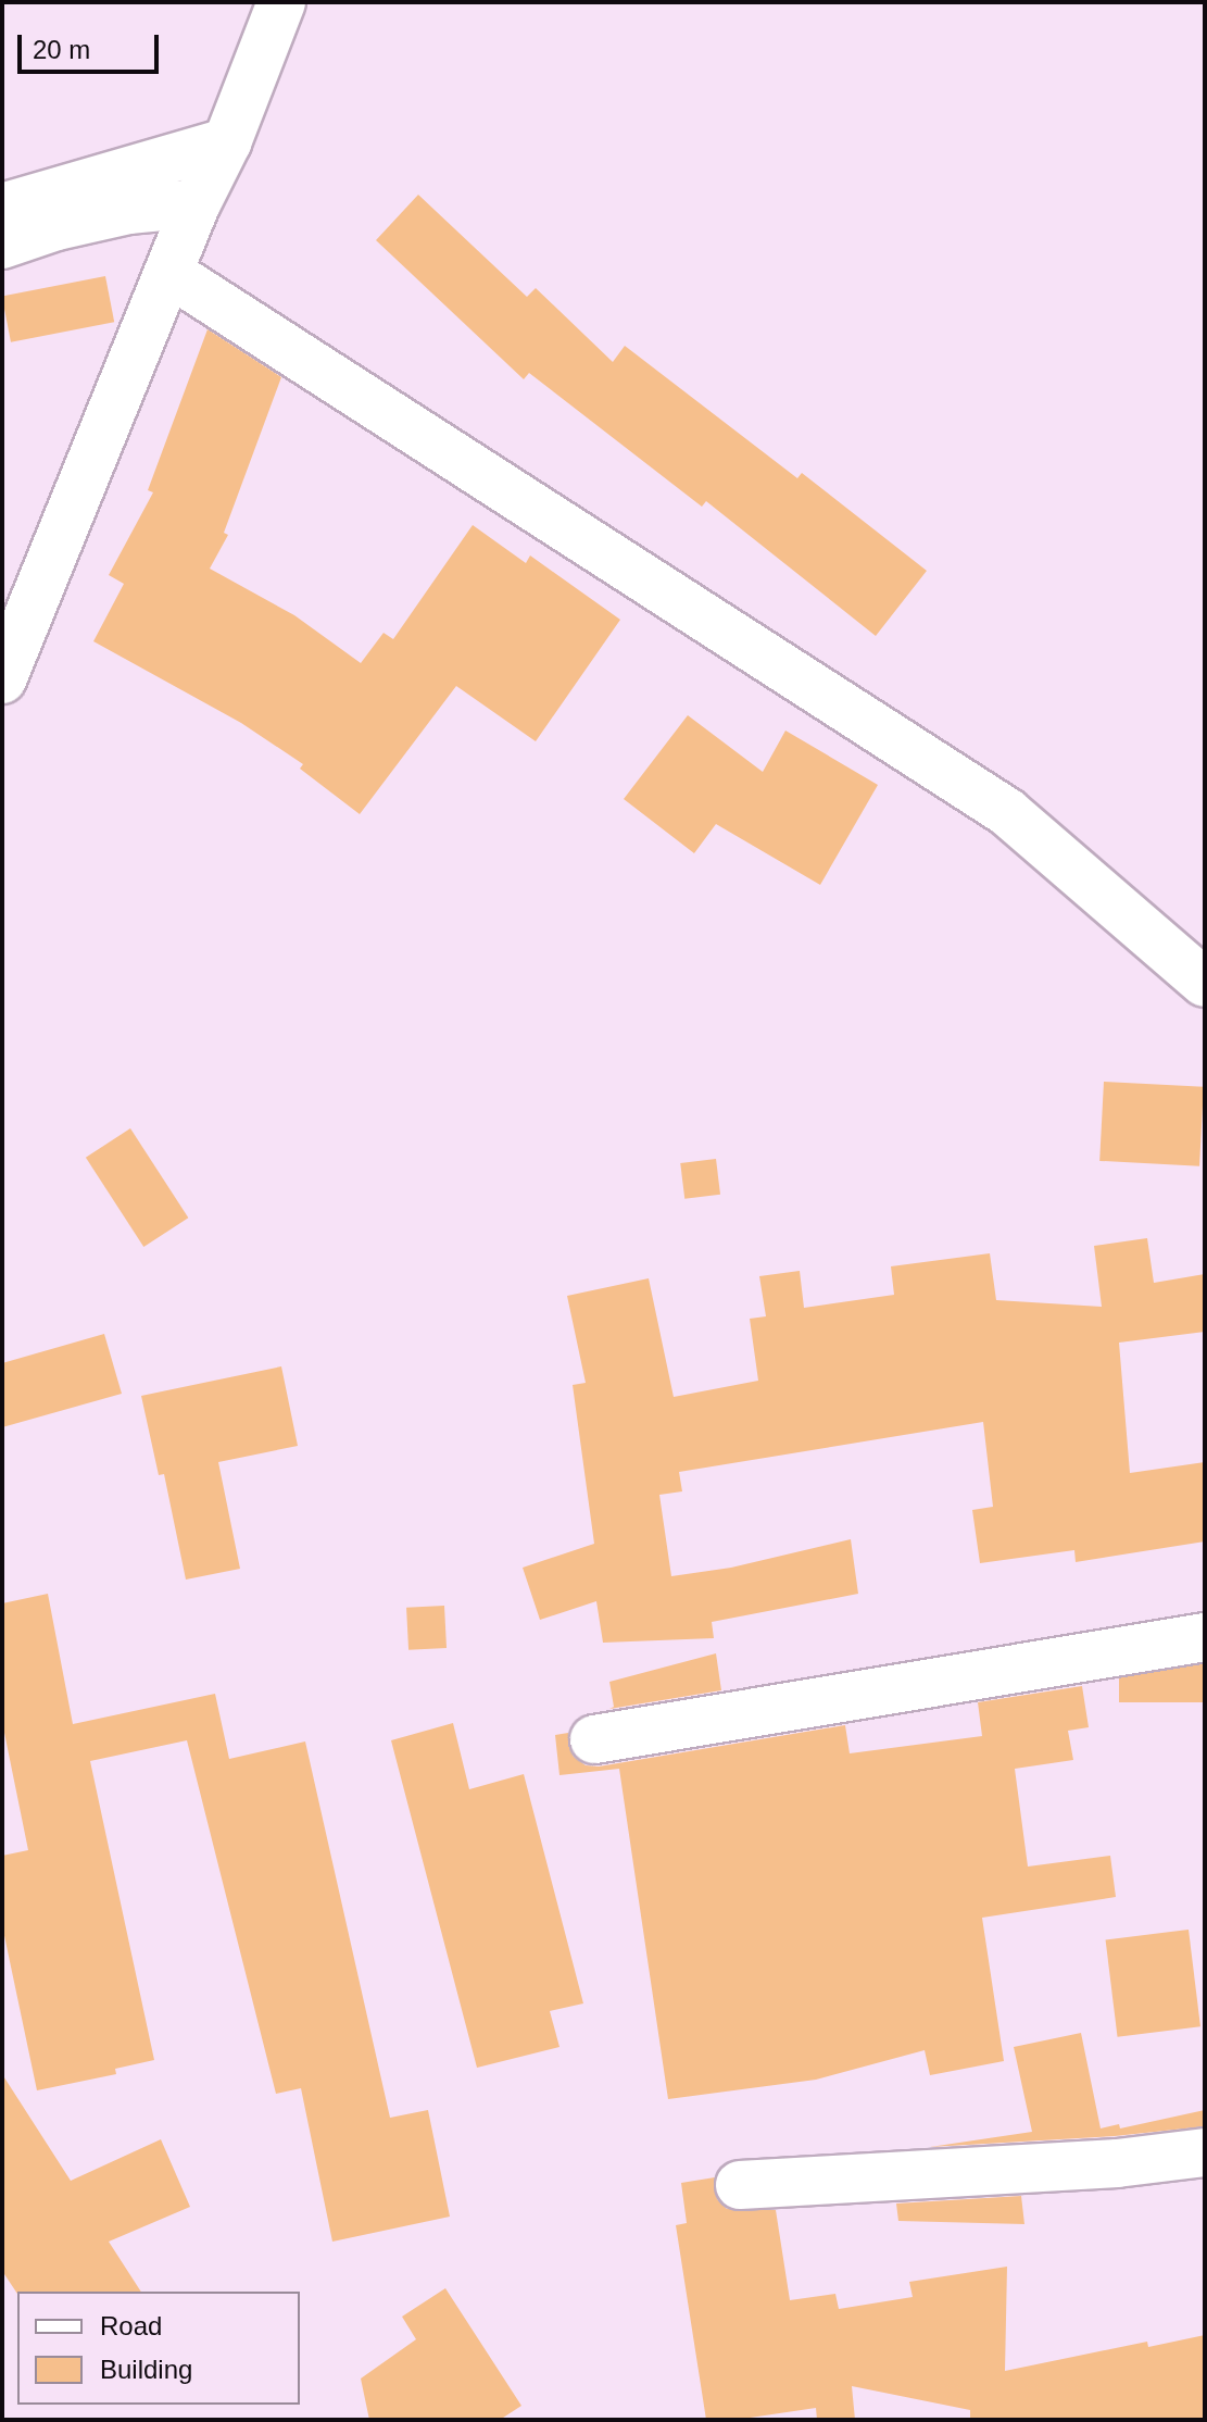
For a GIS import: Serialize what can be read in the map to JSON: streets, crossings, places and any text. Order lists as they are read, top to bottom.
{
  "legend": ["Road", "Building"],
  "scale_bar": "20 m"
}
